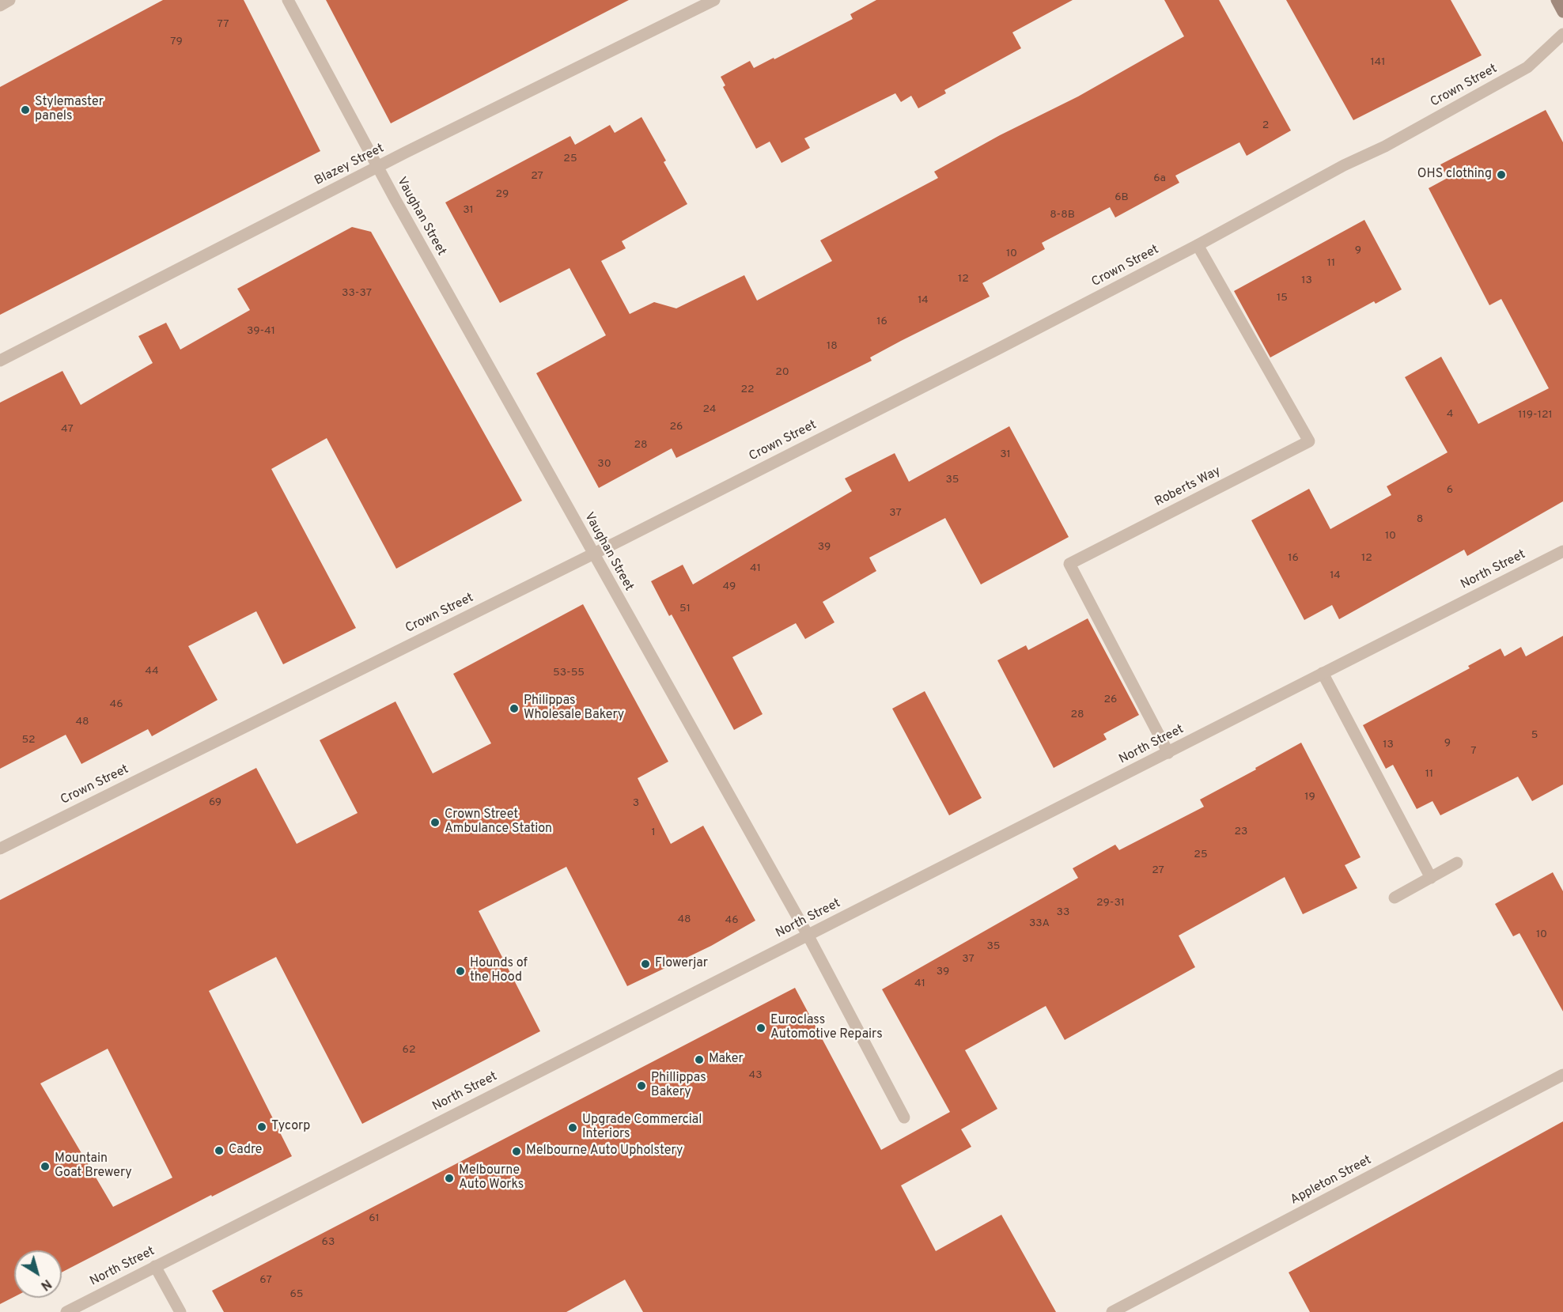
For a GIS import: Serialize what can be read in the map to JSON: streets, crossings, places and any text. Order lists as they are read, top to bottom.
{
  "streets": {
    "street": [
      "Crown Street",
      "Blazey Street",
      "Vaughan Street",
      "Roberts Way",
      "North Street",
      "Appleton Street"
    ]
  },
  "crossings": [
    ["Crown Street", "Vaughan Street"],
    ["Crown Street", "Roberts Way"],
    ["Blazey Street", "Vaughan Street"],
    ["Vaughan Street", "North Street"],
    ["Roberts Way", "North Street"]
  ],
  "places": [
    "Stylemaster panels",
    "OHS clothing",
    "Philippas Wholesale Bakery",
    "Crown Street Ambulance Station",
    "Flowerjar",
    "Hounds of the Hood",
    "Euroclass Automotive Repairs",
    "Maker",
    "Phillippas Bakery",
    "Tycorp",
    "Upgrade Commercial Interiors",
    "Cadre",
    "Melbourne Auto Upholstery",
    "Mountain Goat Brewery",
    "Melbourne Auto Works"
  ],
  "house_numbers": [
    "77",
    "79",
    "141",
    "2",
    "25",
    "27",
    "6a",
    "29",
    "6B",
    "31",
    "8-8B",
    "9",
    "10",
    "11",
    "12",
    "13",
    "33-37",
    "15",
    "14",
    "16",
    "39-41",
    "18",
    "20",
    "22",
    "24",
    "4",
    "119-121",
    "26",
    "47",
    "28",
    "31",
    "30",
    "35",
    "6",
    "37",
    "8",
    "10",
    "39",
    "16",
    "12",
    "41",
    "14",
    "49",
    "51",
    "44",
    "53-55",
    "26",
    "46",
    "28",
    "48",
    "5",
    "52",
    "9",
    "13",
    "7",
    "11",
    "19",
    "69",
    "3",
    "23",
    "1",
    "25",
    "27",
    "29-31",
    "33",
    "48",
    "46",
    "33A",
    "10",
    "35",
    "37",
    "39",
    "41",
    "62",
    "43",
    "61",
    "63",
    "67",
    "65"
  ],
  "north": "bottom right"
}
